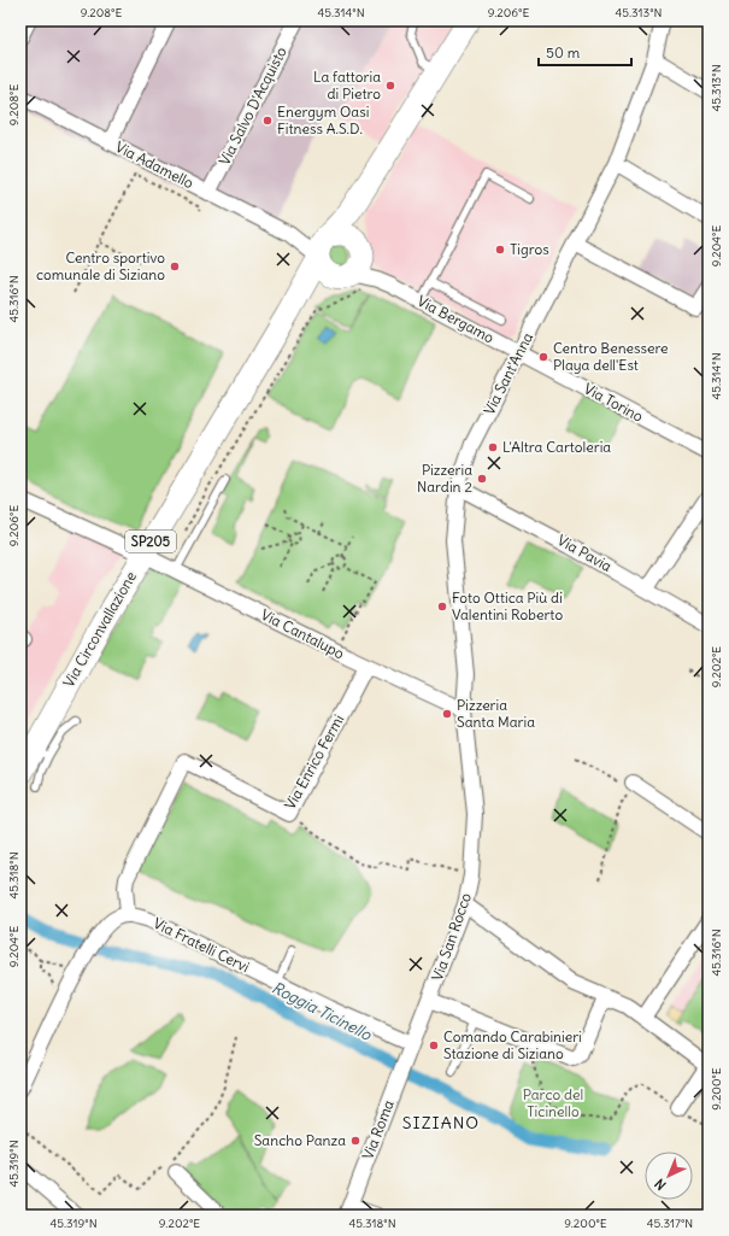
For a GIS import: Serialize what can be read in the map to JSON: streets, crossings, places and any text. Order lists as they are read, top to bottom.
{
  "streets": {
    "main road": ["SP205", "Via Circonvallazione"],
    "street": [
      "Via Salvo D'Acquisto",
      "Via Adamello",
      "Via Bergamo",
      "Via Sant'Anna",
      "Via Torino",
      "Via Pavia",
      "Via Cantalupo",
      "Via Enrico Fermi",
      "Via San Rocco",
      "Via Fratelli Cervi",
      "Via Roma"
    ]
  },
  "crossings": [
    ["Via Salvo D'Acquisto", "Via Adamello"],
    ["Via Bergamo", "Via Sant'Anna"],
    ["Via Bergamo", "Via Torino"],
    ["Via Bergamo", "SP205"],
    ["Via Sant'Anna", "Via Torino"],
    ["Via Sant'Anna", "Via Pavia"],
    ["Via Sant'Anna", "Via Cantalupo"],
    ["Via Sant'Anna", "Via San Rocco"],
    ["SP205", "Via Circonvallazione"],
    ["Via Circonvallazione", "Via Cantalupo"],
    ["Via Cantalupo", "Via Enrico Fermi"],
    ["Via Cantalupo", "Via San Rocco"],
    ["Via Enrico Fermi", "Via Fratelli Cervi"],
    ["Via San Rocco", "Via Fratelli Cervi"],
    ["Via San Rocco", "Via Roma"],
    ["Via Fratelli Cervi", "Via Roma"]
  ],
  "districts": ["SIZIANO"],
  "water": ["Roggia Ticinello"],
  "parks": ["Parco del Ticinello"],
  "places": [
    "La fattoria di Pietro",
    "Energym Oasi Fitness A.S.D.",
    "Tigros",
    "Centro sportivo comunale di Siziano",
    "Centro Benessere Playa dell'Est",
    "L'Altra Cartoleria",
    "Pizzeria Nardin 2",
    "Foto Ottica Più di Valentini Roberto",
    "Pizzeria Santa Maria",
    "Comando Carabinieri Stazione di Siziano",
    "Sancho Panza"
  ],
  "scale_bar": "50 m",
  "north": "bottom left",
  "coordinates": [
    "9.208°E",
    "45.314°N",
    "9.206°E",
    "45.313°N",
    "9.204°E",
    "45.316°N",
    "9.202°E",
    "45.318°N",
    "9.200°E",
    "45.319°N",
    "45.317°N"
  ]
}
